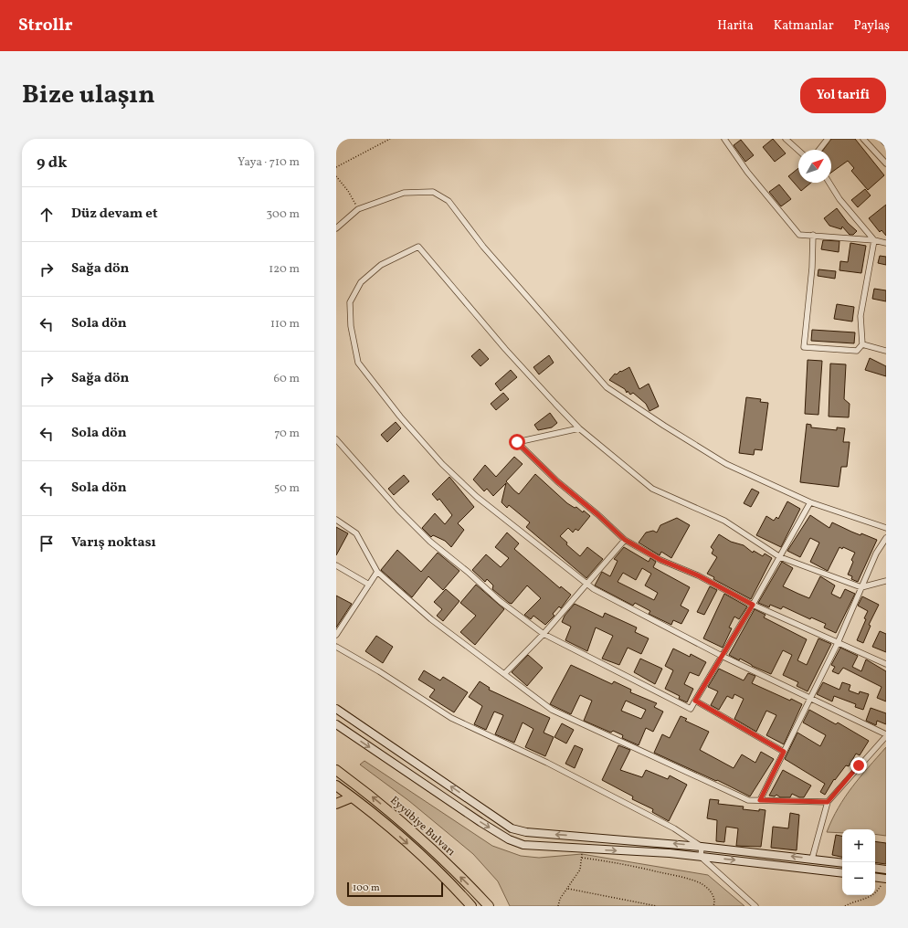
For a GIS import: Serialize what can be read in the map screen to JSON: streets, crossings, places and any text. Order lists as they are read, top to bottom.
{
  "streets": {
    "highway": ["Eyyübiye Bulvarı"]
  },
  "scale_bar": "100 m",
  "north": "top right",
  "page": {
    "header": "Strollr",
    "nav": ["Harita", "Katmanlar", "Paylaş"],
    "title": "Bize ulaşın",
    "buttons": "Yol tarifi",
    "heading": ["9 dk", "Yaya · 710 m"],
    "list": [
      ["Düz devam et", "300 m"],
      ["Sağa dön", "120 m"],
      ["Sola dön", "110 m"],
      ["Sağa dön", "60 m"],
      ["Sola dön", "70 m"],
      ["Sola dön", "50 m"],
      "Varış noktası"
    ],
    "map_buttons": ["+", "−"],
    "scale": "100 m"
  }
}
